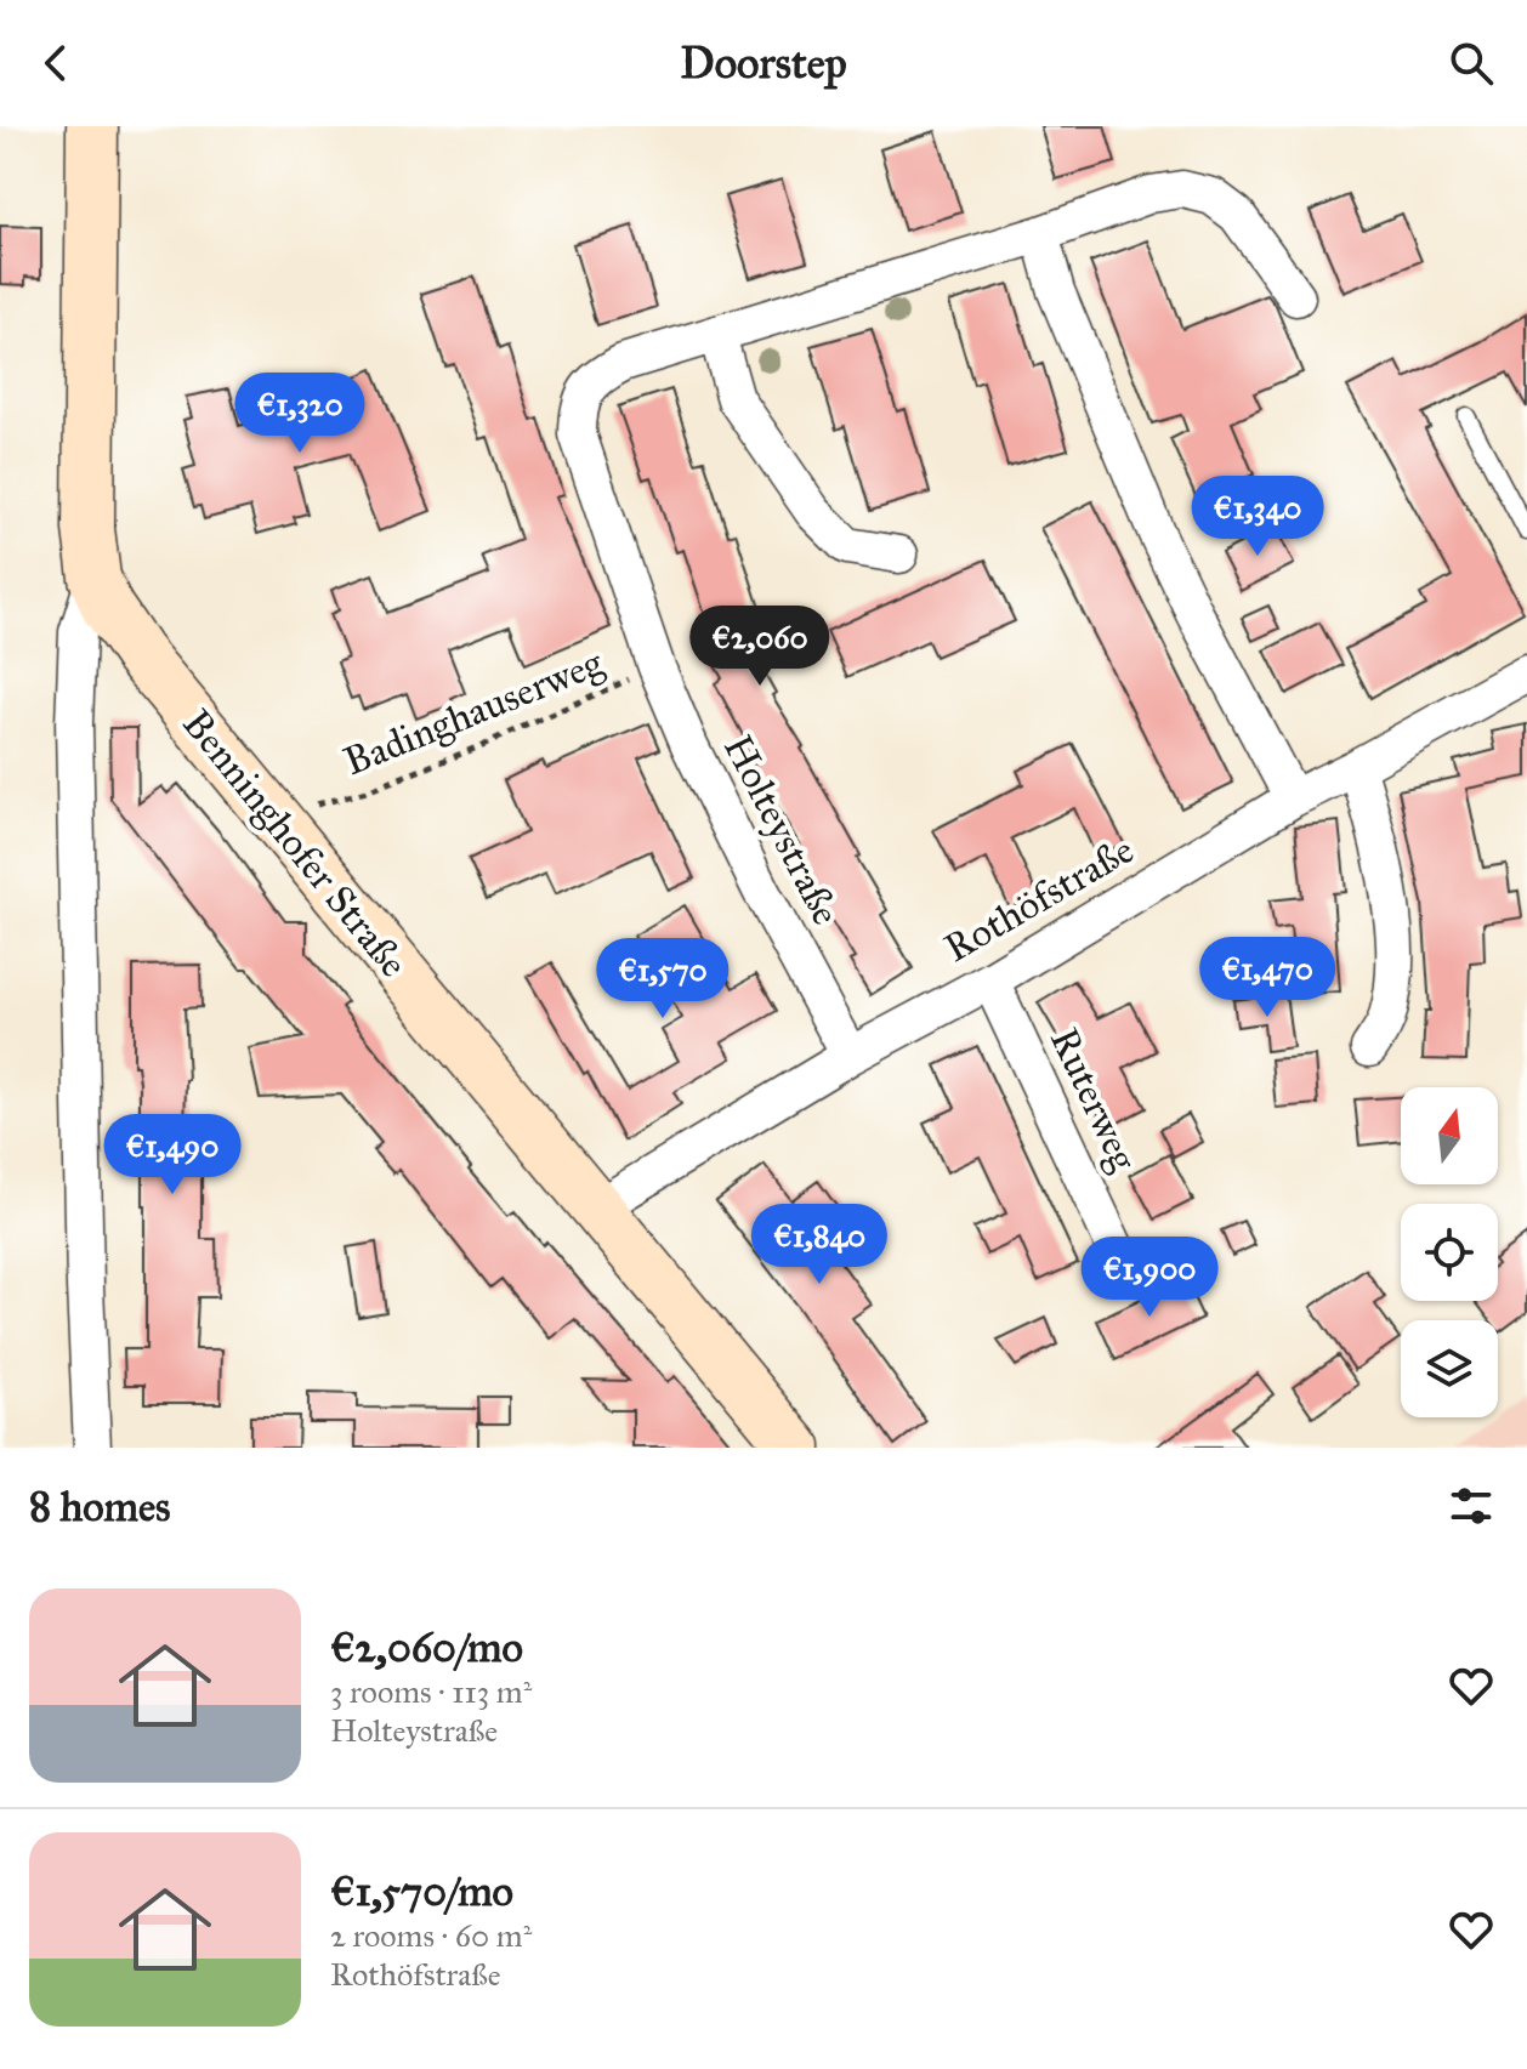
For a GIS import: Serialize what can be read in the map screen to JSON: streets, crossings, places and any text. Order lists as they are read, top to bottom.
{
  "streets": {
    "main road": ["Benninghofer Straße"],
    "street": ["Holteystraße", "Rothöfstraße", "Ruterweg"],
    "path": ["Badinghauserweg"]
  },
  "crossings": [
    ["Badinghauserweg", "Holteystraße"],
    ["Holteystraße", "Rothöfstraße"],
    ["Benninghofer Straße", "Rothöfstraße"],
    ["Rothöfstraße", "Ruterweg"]
  ],
  "north": "top",
  "page": {
    "header": "Doorstep",
    "price": [
      "€1,320",
      "€1,340",
      "€2,060",
      "€1,470",
      "€1,570",
      "€1,490",
      "€1,840",
      "€1,900"
    ],
    "heading": "8 homes",
    "list": [
      {
        "name": "€2,060/mo",
        "note": "3 rooms · 113 m² · Holteystraße"
      },
      {
        "name": "€1,570/mo",
        "note": "2 rooms · 60 m² · Rothöfstraße"
      }
    ]
  }
}
